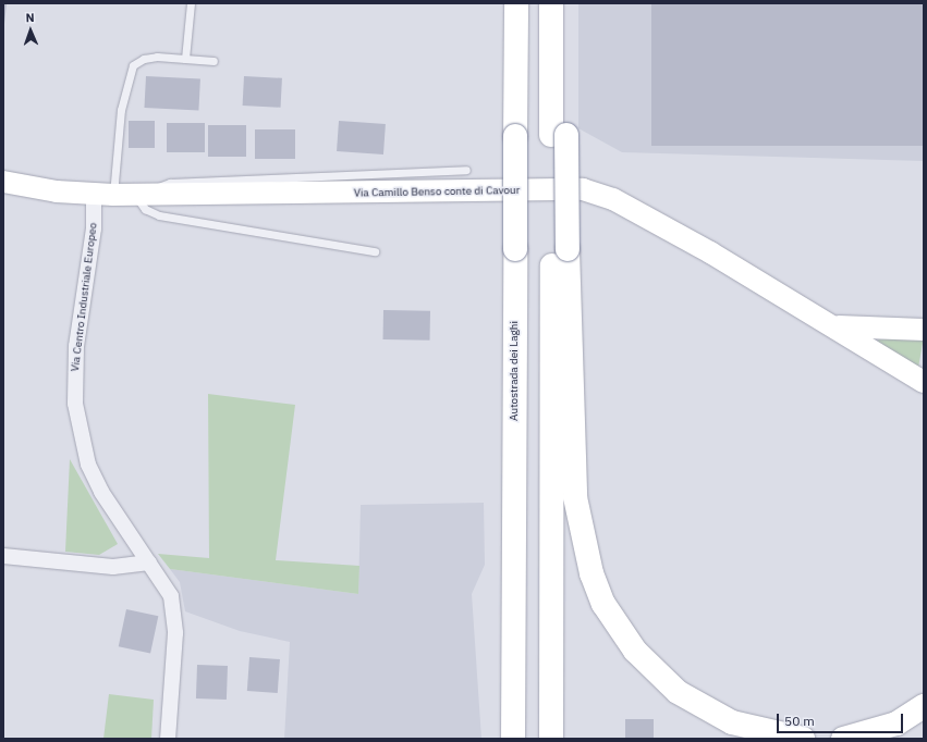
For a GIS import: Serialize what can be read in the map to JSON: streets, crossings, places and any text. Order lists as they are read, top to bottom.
{
  "streets": {
    "highway": ["Autostrada dei Laghi"],
    "street": ["Via Camillo Benso conte di Cavour", "Via Centro Industriale Europeo"]
  },
  "crossings": [
    ["Via Camillo Benso conte di Cavour", "Via Centro Industriale Europeo"]
  ],
  "scale_bar": "50 m",
  "north": "top"
}
